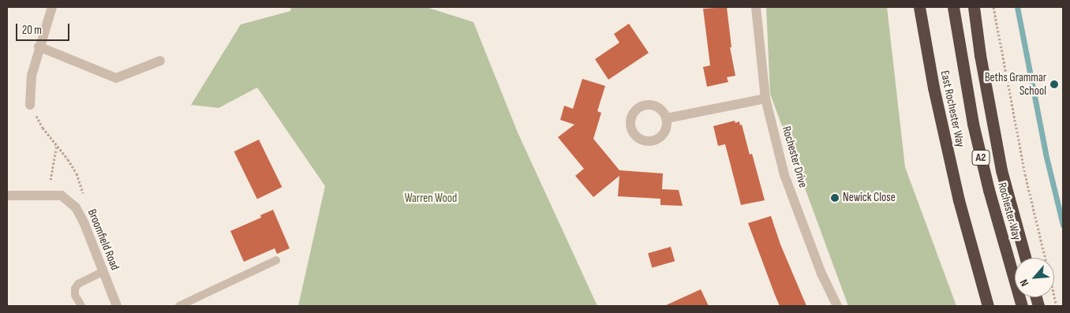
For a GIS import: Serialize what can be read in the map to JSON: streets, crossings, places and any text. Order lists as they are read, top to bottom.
{
  "streets": {
    "highway": ["East Rochester Way", "A2", "Rochester Way"],
    "street": ["Rochester Drive", "Broomfield Road"]
  },
  "parks": ["Warren Wood"],
  "places": ["Beths Grammar School", "Newick Close"],
  "scale_bar": "20 m",
  "north": "bottom left"
}
